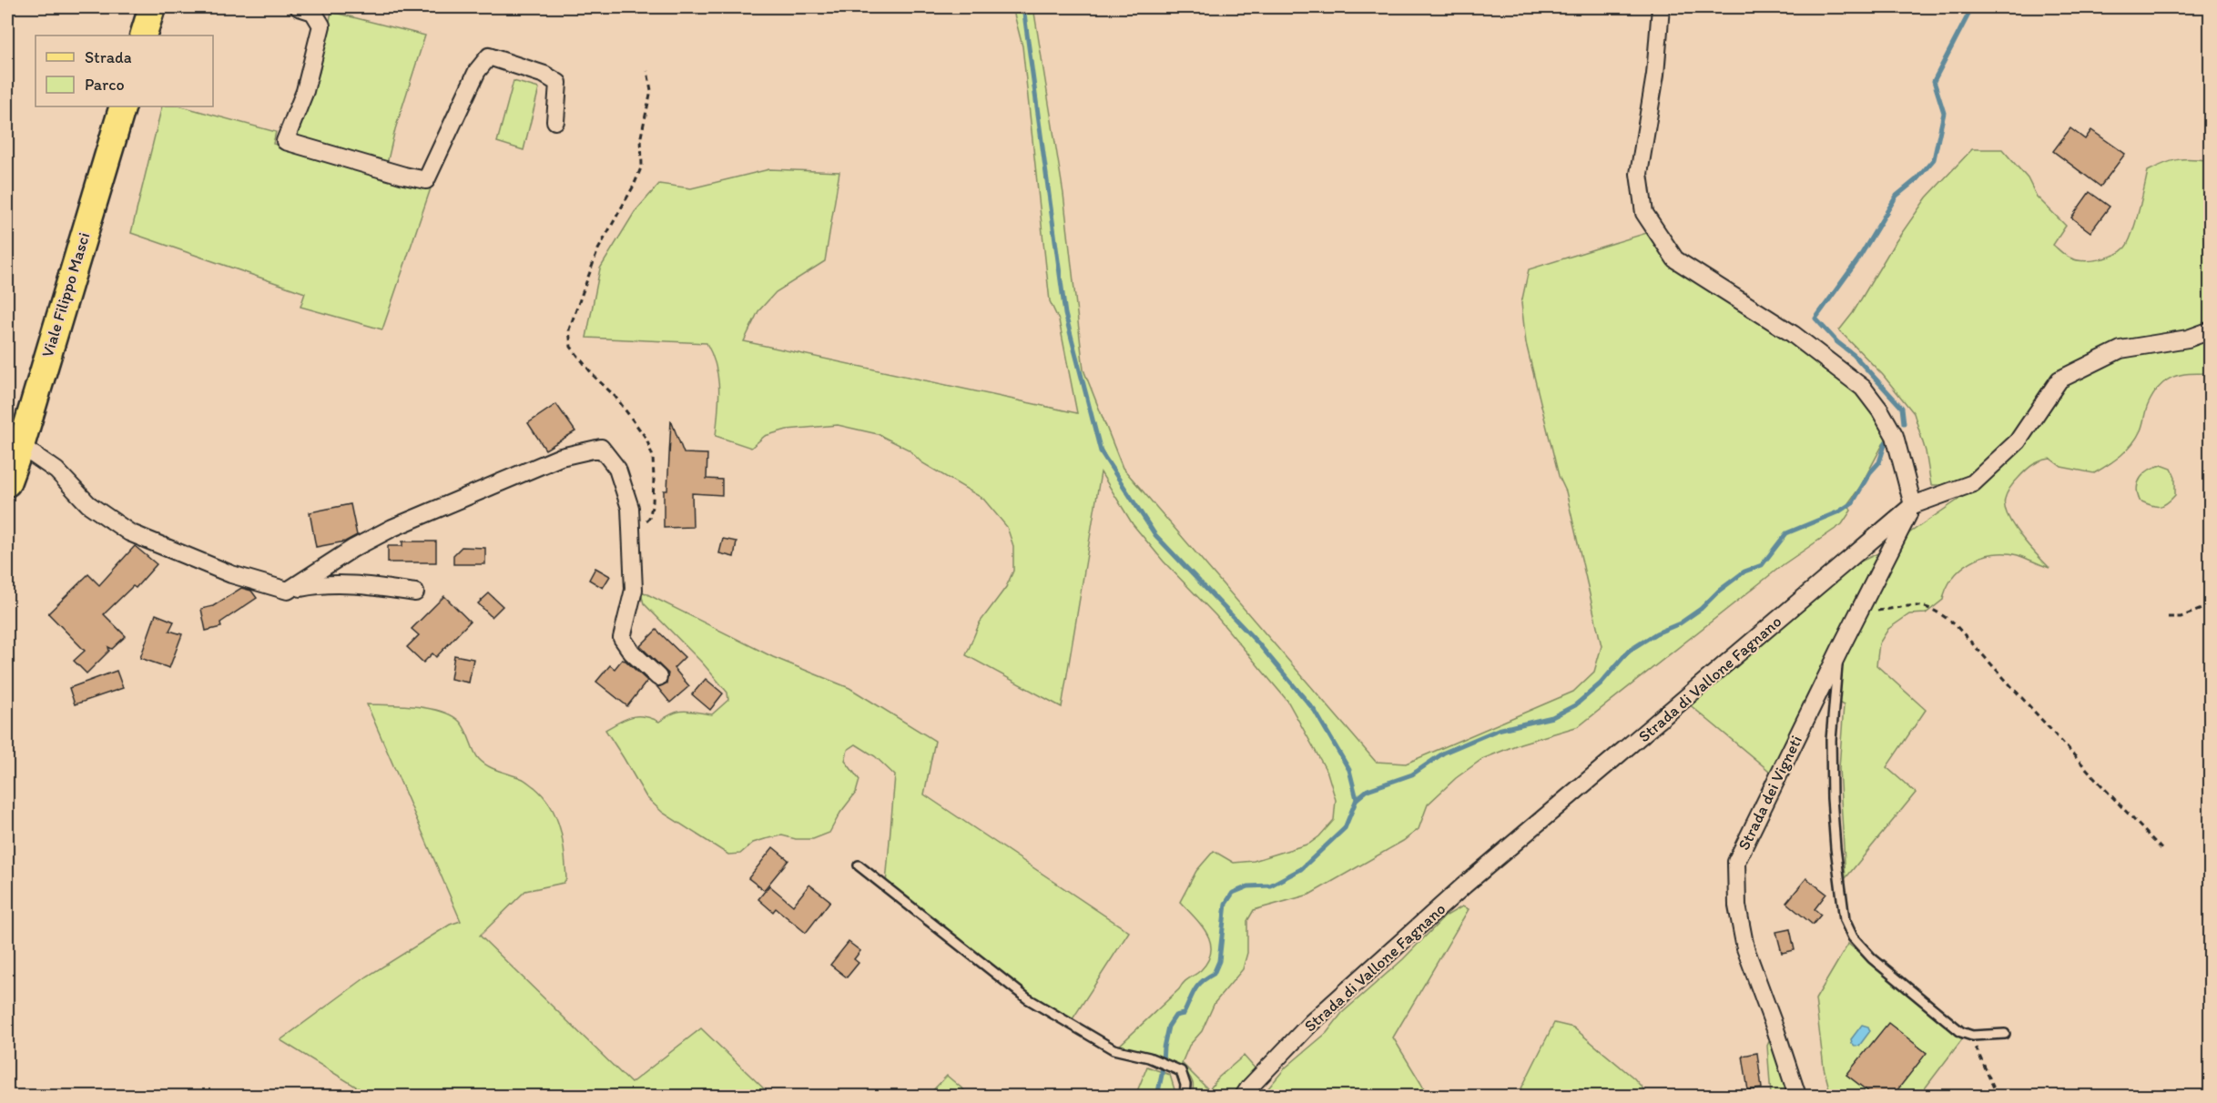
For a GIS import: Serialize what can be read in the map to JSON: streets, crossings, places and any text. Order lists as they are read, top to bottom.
{
  "streets": {
    "main road": ["Viale Filippo Masci"],
    "street": ["Strada di Vallone Fagnano", "Strada dei Vigneti"]
  },
  "crossings": [
    ["Strada di Vallone Fagnano", "Strada dei Vigneti"]
  ],
  "legend": ["Strada", "Parco"]
}
